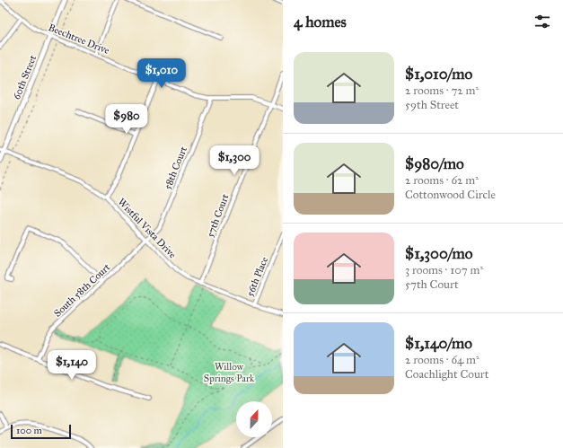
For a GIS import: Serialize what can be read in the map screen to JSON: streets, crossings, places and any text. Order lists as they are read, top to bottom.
{
  "streets": {
    "street": [
      "Beechtree Drive",
      "60th Street",
      "58th Court",
      "57th Court",
      "Wistful Vista Drive",
      "56th Place",
      "South 58th Court"
    ]
  },
  "crossings": [
    ["Beechtree Drive", "60th Street"],
    ["Beechtree Drive", "58th Court"],
    ["Beechtree Drive", "57th Court"],
    ["60th Street", "Wistful Vista Drive"],
    ["58th Court", "Wistful Vista Drive"],
    ["58th Court", "South 58th Court"],
    ["57th Court", "Wistful Vista Drive"],
    ["Wistful Vista Drive", "56th Place"],
    ["Wistful Vista Drive", "South 58th Court"]
  ],
  "parks": ["Willow Springs Park"],
  "scale_bar": "100 m",
  "north": "top",
  "page": {
    "heading": "4 homes",
    "list": [
      {
        "name": "$1,010/mo",
        "note": "2 rooms · 72 m² · 59th Street"
      },
      {
        "name": "$980/mo",
        "note": "2 rooms · 62 m² · Cottonwood Circle"
      },
      {
        "name": "$1,300/mo",
        "note": "3 rooms · 107 m² · 57th Court"
      },
      {
        "name": "$1,140/mo",
        "note": "2 rooms · 64 m² · Coachlight Court"
      }
    ],
    "price": [
      "$1,010",
      "$980",
      "$1,300",
      "$1,140"
    ],
    "scale": "100 m"
  }
}
